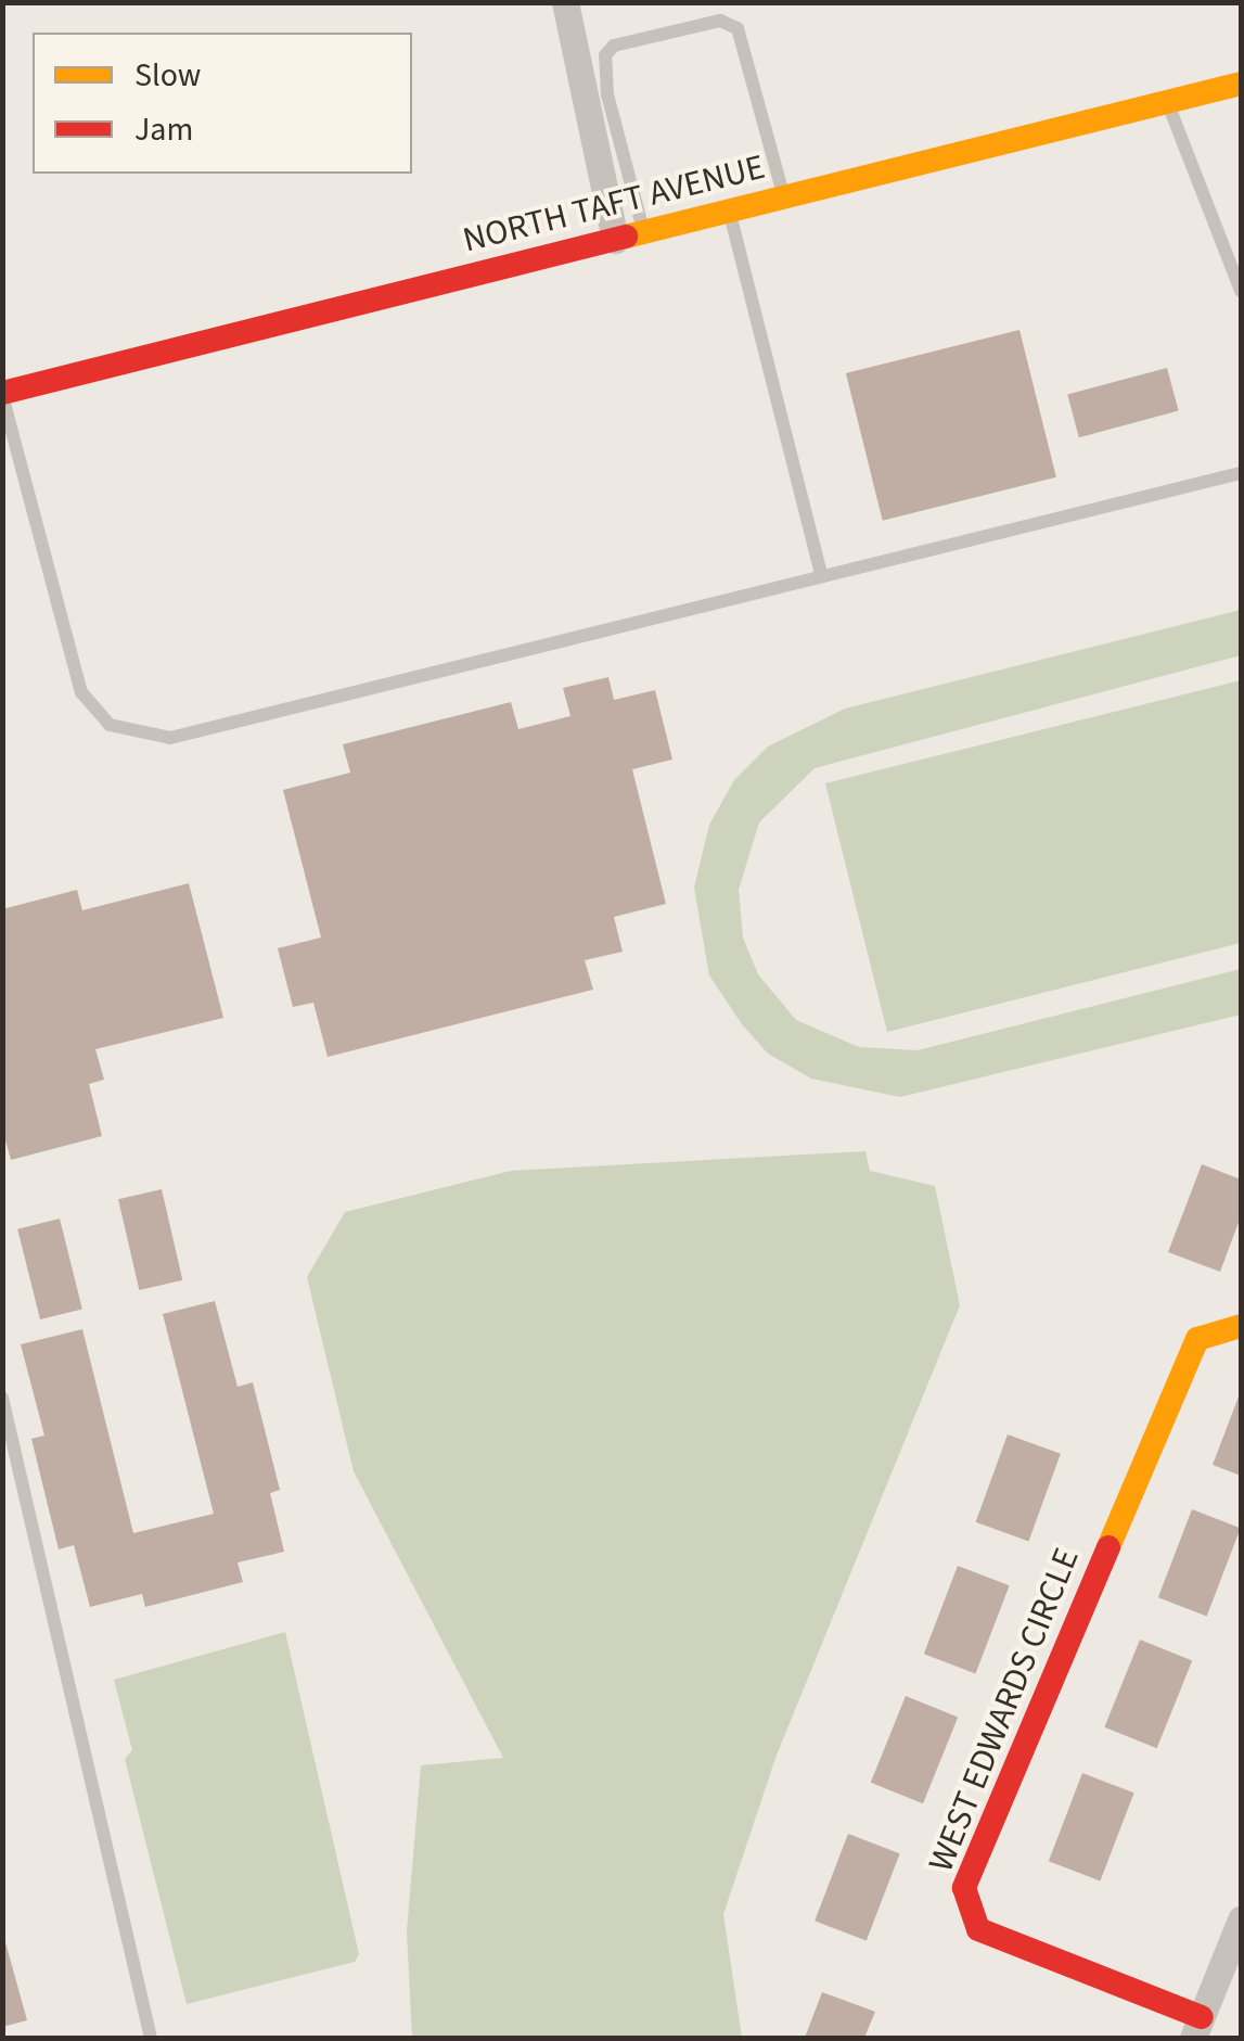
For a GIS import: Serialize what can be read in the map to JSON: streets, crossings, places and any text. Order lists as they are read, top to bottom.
{
  "streets": {
    "street": ["NORTH TAFT AVENUE", "WEST EDWARDS CIRCLE"]
  },
  "legend": ["Slow", "Jam"]
}
